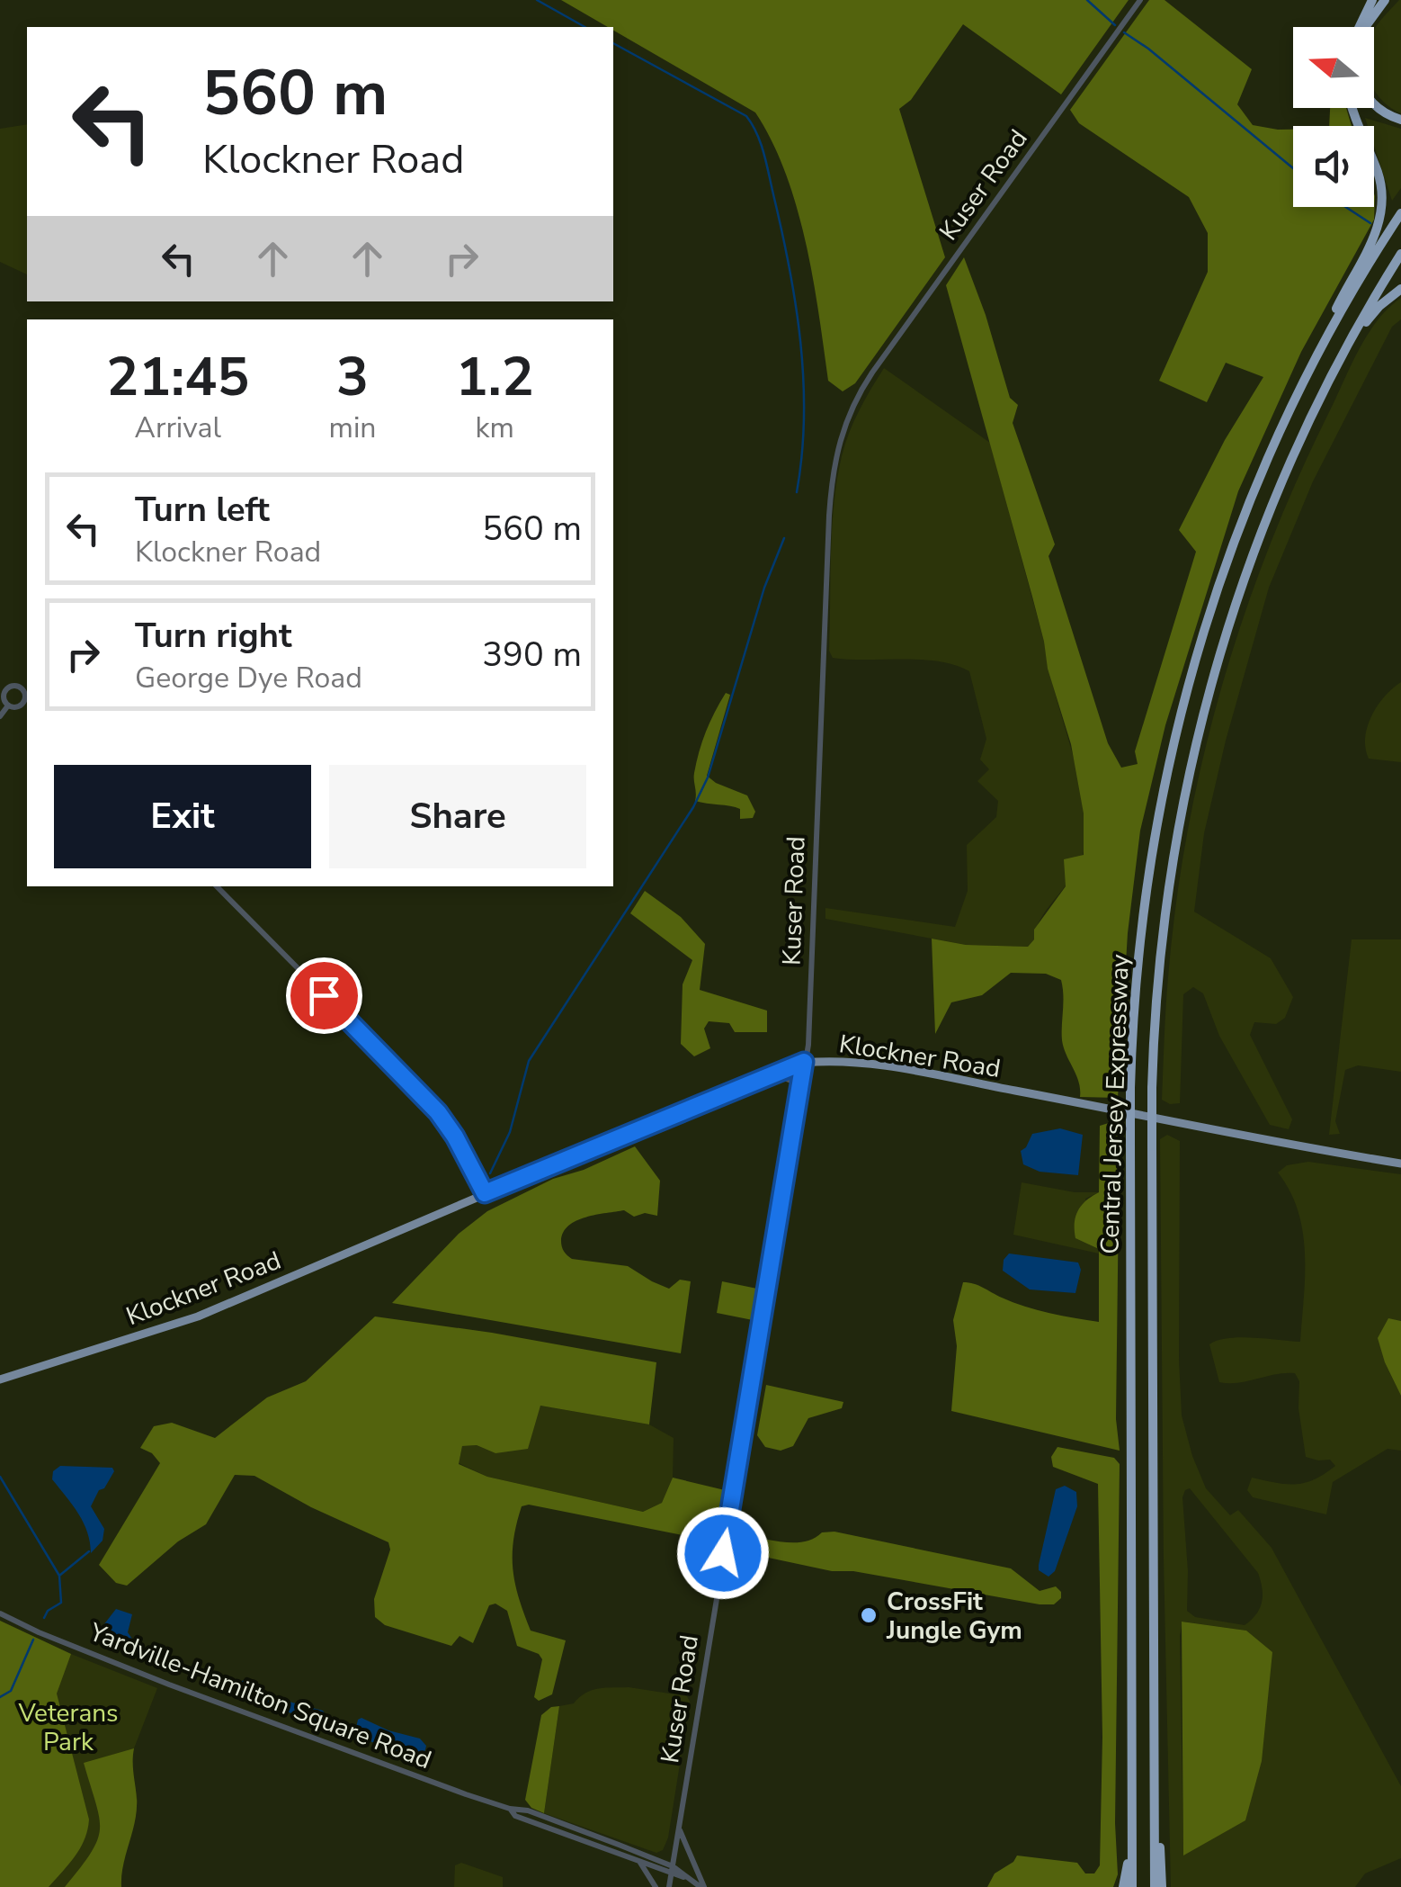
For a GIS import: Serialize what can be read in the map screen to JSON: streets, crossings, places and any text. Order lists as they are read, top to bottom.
{
  "streets": {
    "highway": ["Central Jersey Expressway"],
    "main road": ["Klockner Road"],
    "street": ["Kuser Road", "Yardville-Hamilton Square Road"]
  },
  "crossings": [
    ["Kuser Road", "Klockner Road"],
    ["Kuser Road", "Yardville-Hamilton Square Road"]
  ],
  "parks": ["Veterans Park"],
  "places": ["CrossFit Jungle Gym"],
  "north": "left",
  "page": {
    "turn": ["560 m", "Klockner Road"],
    "eta": [
      "21:45",
      "Arrival",
      "3",
      "min",
      "1.2",
      "km"
    ],
    "list": [
      {
        "name": "Turn left",
        "note": "Klockner Road",
        "value": "560 m"
      },
      {
        "name": "Turn right",
        "note": "George Dye Road",
        "value": "390 m"
      }
    ],
    "buttons": ["Exit", "Share"]
  }
}
